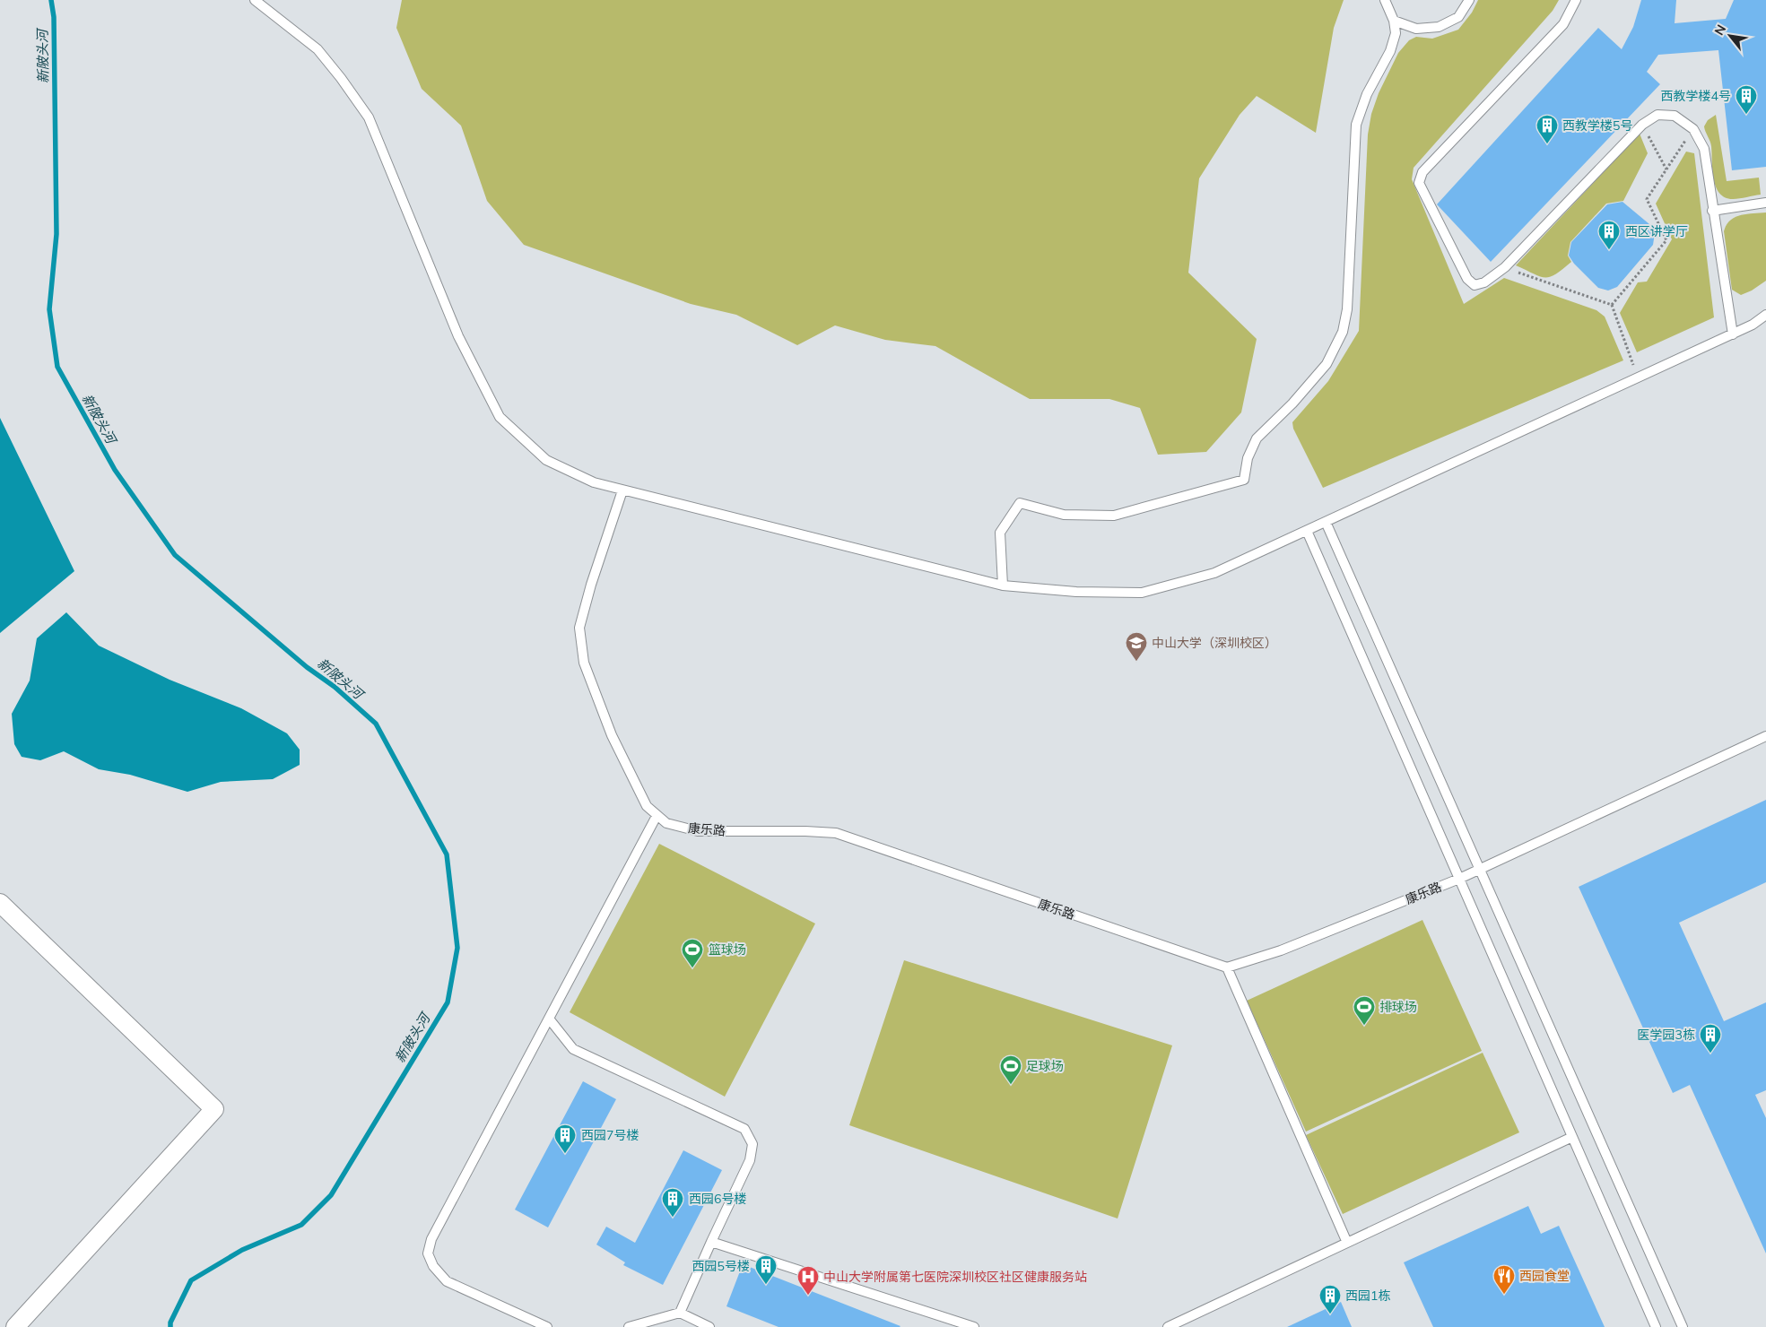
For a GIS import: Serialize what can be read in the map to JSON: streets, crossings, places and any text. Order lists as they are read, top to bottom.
{
  "streets": {
    "lane": ["康乐路"]
  },
  "water": ["新陂头河"],
  "places": {
    "building": [
      "西教学楼4号",
      "西教学楼5号",
      "西区讲学厅",
      "医学园3栋",
      "西园7号楼",
      "西园6号楼",
      "西园5号楼",
      "西园1栋"
    ],
    "school or university": ["中山大学（深圳校区）"],
    "sports": ["篮球场", "排球场", "足球场"],
    "restaurant": ["西园食堂"],
    "hospital": ["中山大学附属第七医院深圳校区社区健康服务站"]
  },
  "north": "top left"
}
